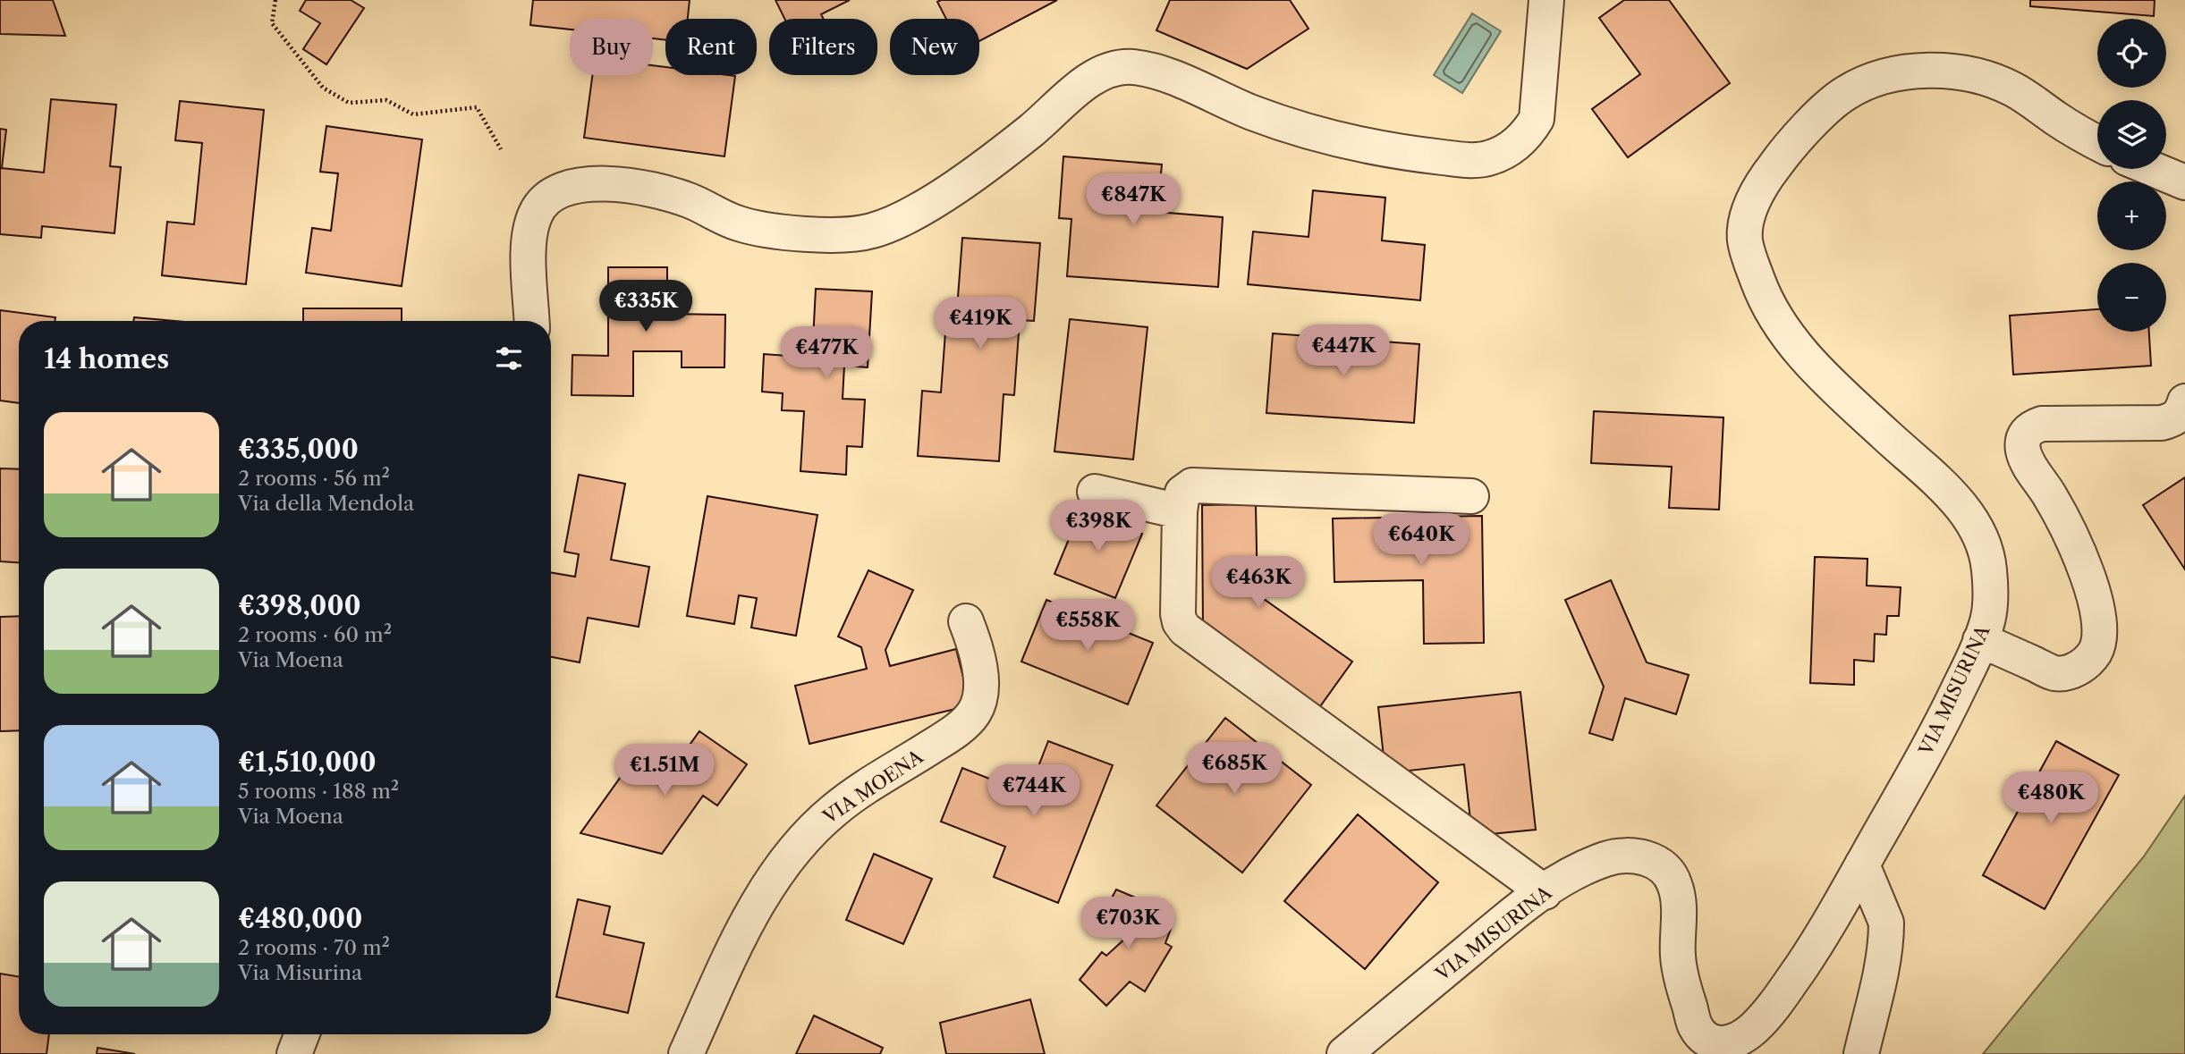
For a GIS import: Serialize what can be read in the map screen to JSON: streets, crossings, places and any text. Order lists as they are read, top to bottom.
{
  "streets": {
    "street": ["VIA MISURINA", "VIA MOENA"]
  },
  "page": {
    "map_buttons": ["+", "−"],
    "chip": [
      "Buy",
      "Rent",
      "Filters",
      "New"
    ],
    "price": [
      "€847K",
      "€335K",
      "€419K",
      "€447K",
      "€477K",
      "€398K",
      "€640K",
      "€463K",
      "€558K",
      "€685K",
      "€1.51M",
      "€744K",
      "€480K",
      "€703K"
    ],
    "heading": "14 homes",
    "list": [
      {
        "name": "€335,000",
        "note": "2 rooms · 56 m² · Via della Mendola"
      },
      {
        "name": "€398,000",
        "note": "2 rooms · 60 m² · Via Moena"
      },
      {
        "name": "€1,510,000",
        "note": "5 rooms · 188 m² · Via Moena"
      },
      {
        "name": "€480,000",
        "note": "2 rooms · 70 m² · Via Misurina"
      }
    ]
  }
}
